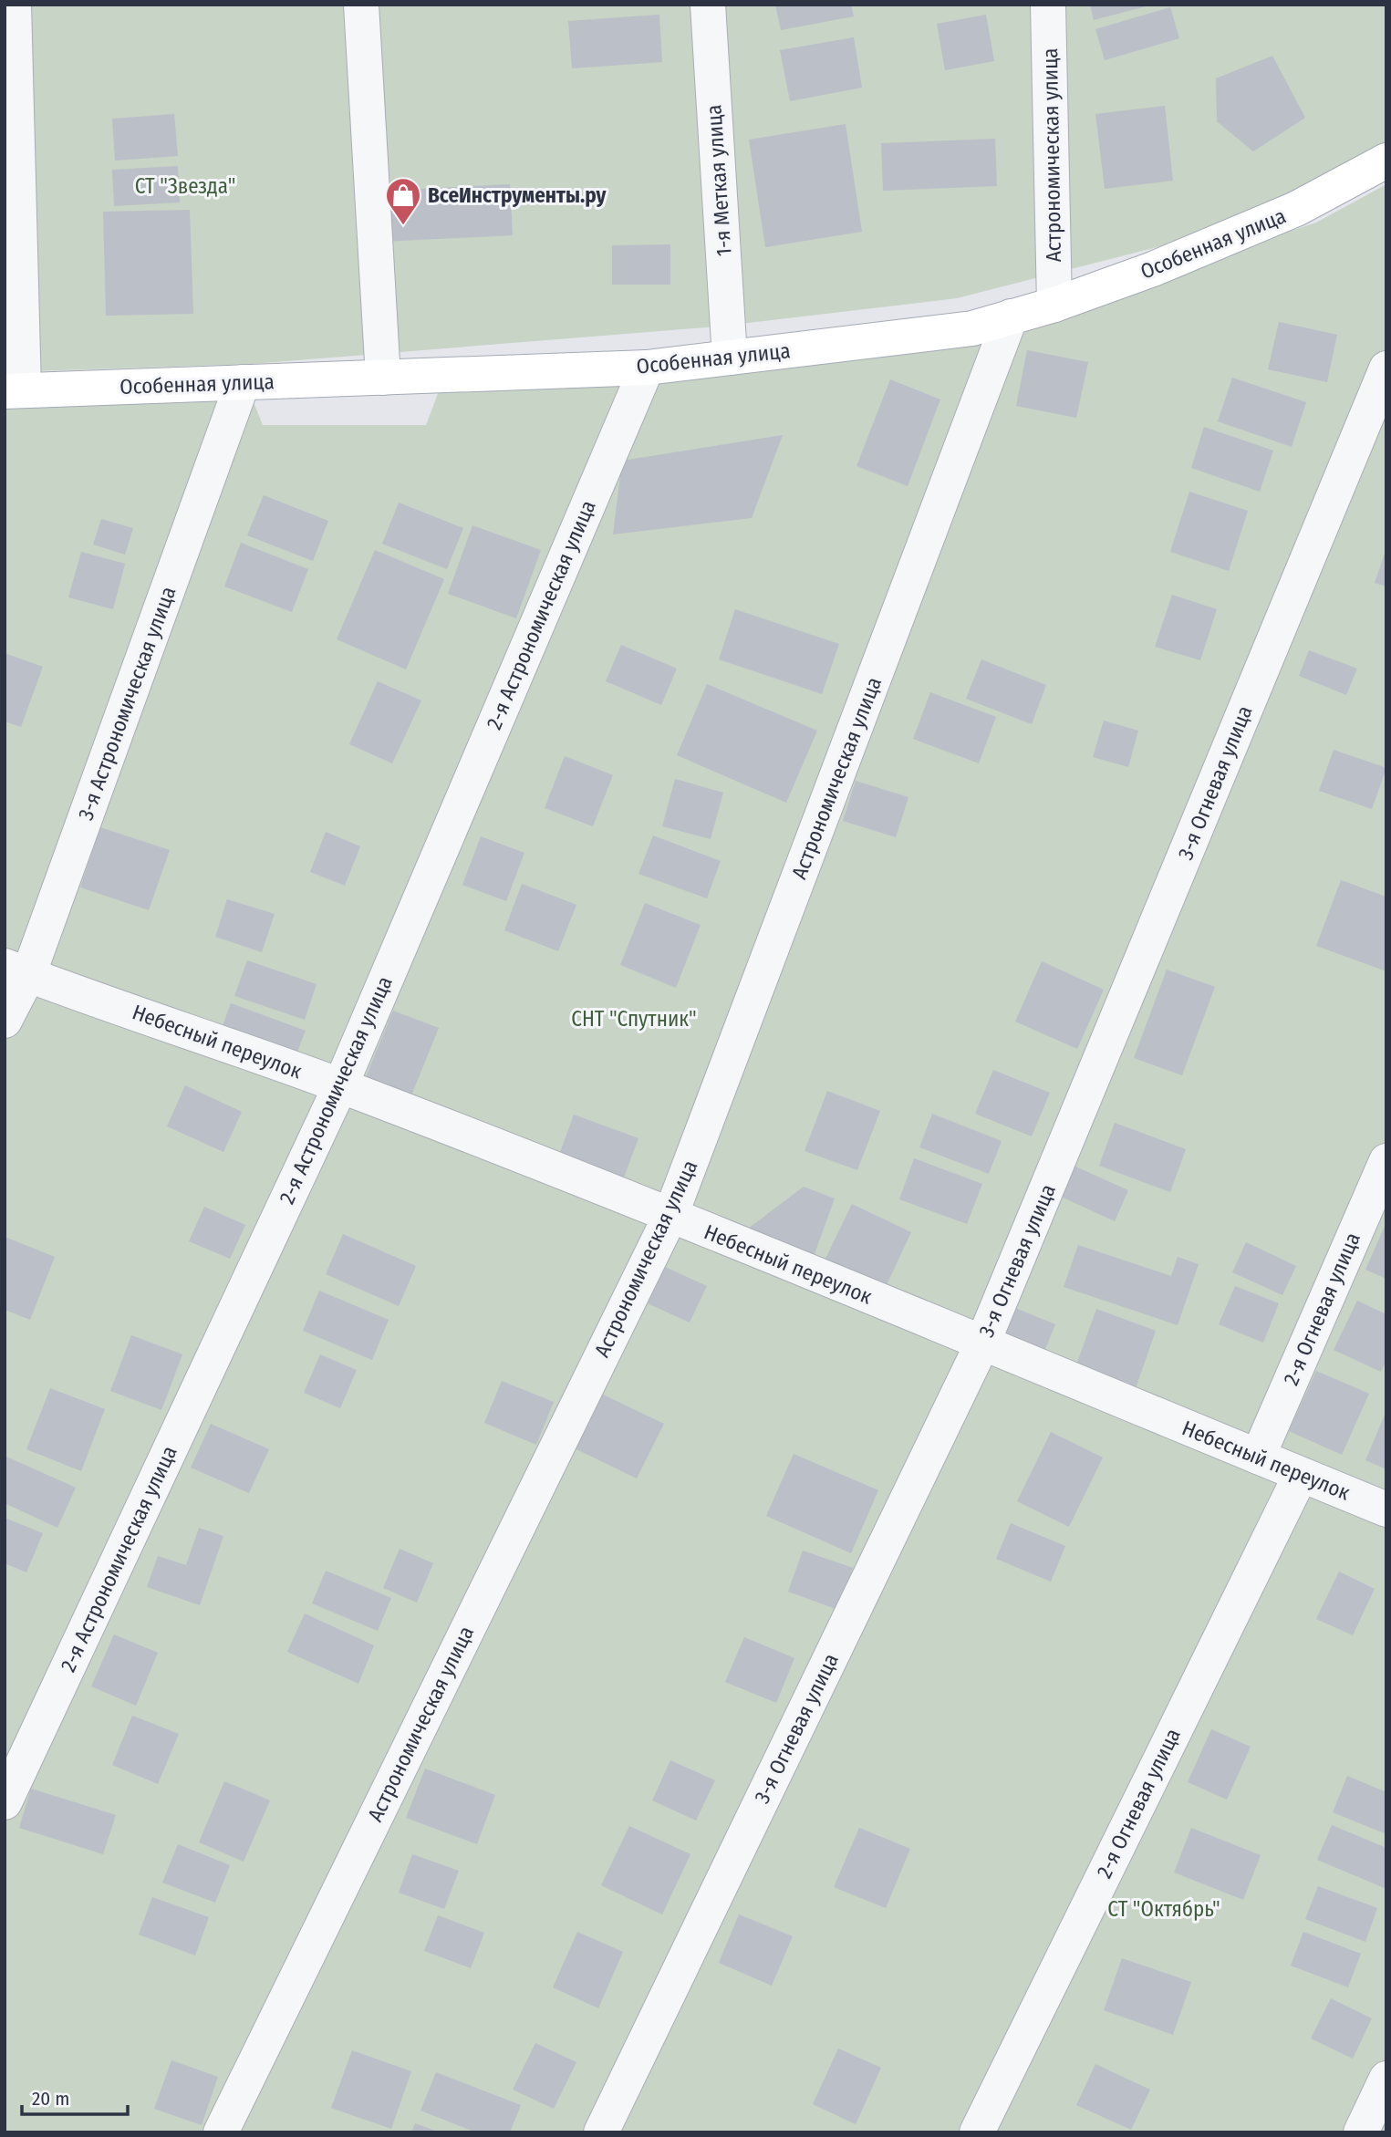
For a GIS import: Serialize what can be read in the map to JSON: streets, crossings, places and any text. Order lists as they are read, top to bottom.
{
  "streets": {
    "main road": ["Особенная улица"],
    "lane": [
      "Астрономическая улица",
      "1-я Меткая улица",
      "2-я Астрономическая улица",
      "3-я Астрономическая улица",
      "3-я Огневая улица",
      "Небесный переулок",
      "2-я Огневая улица"
    ]
  },
  "crossings": [
    ["Астрономическая улица", "Особенная улица"],
    ["Астрономическая улица", "Небесный переулок"],
    ["1-я Меткая улица", "Особенная улица"],
    ["Особенная улица", "2-я Астрономическая улица"],
    ["Особенная улица", "3-я Астрономическая улица"],
    ["2-я Астрономическая улица", "Небесный переулок"],
    ["3-я Астрономическая улица", "Небесный переулок"],
    ["3-я Огневая улица", "Небесный переулок"],
    ["Небесный переулок", "2-я Огневая улица"]
  ],
  "parks": ["СТ \"Звезда\"", "СНТ \"Спутник\"", "СТ \"Октябрь\""],
  "places": {
    "shop": ["ВсеИнструменты.ру"]
  },
  "scale_bar": "20 m"
}
